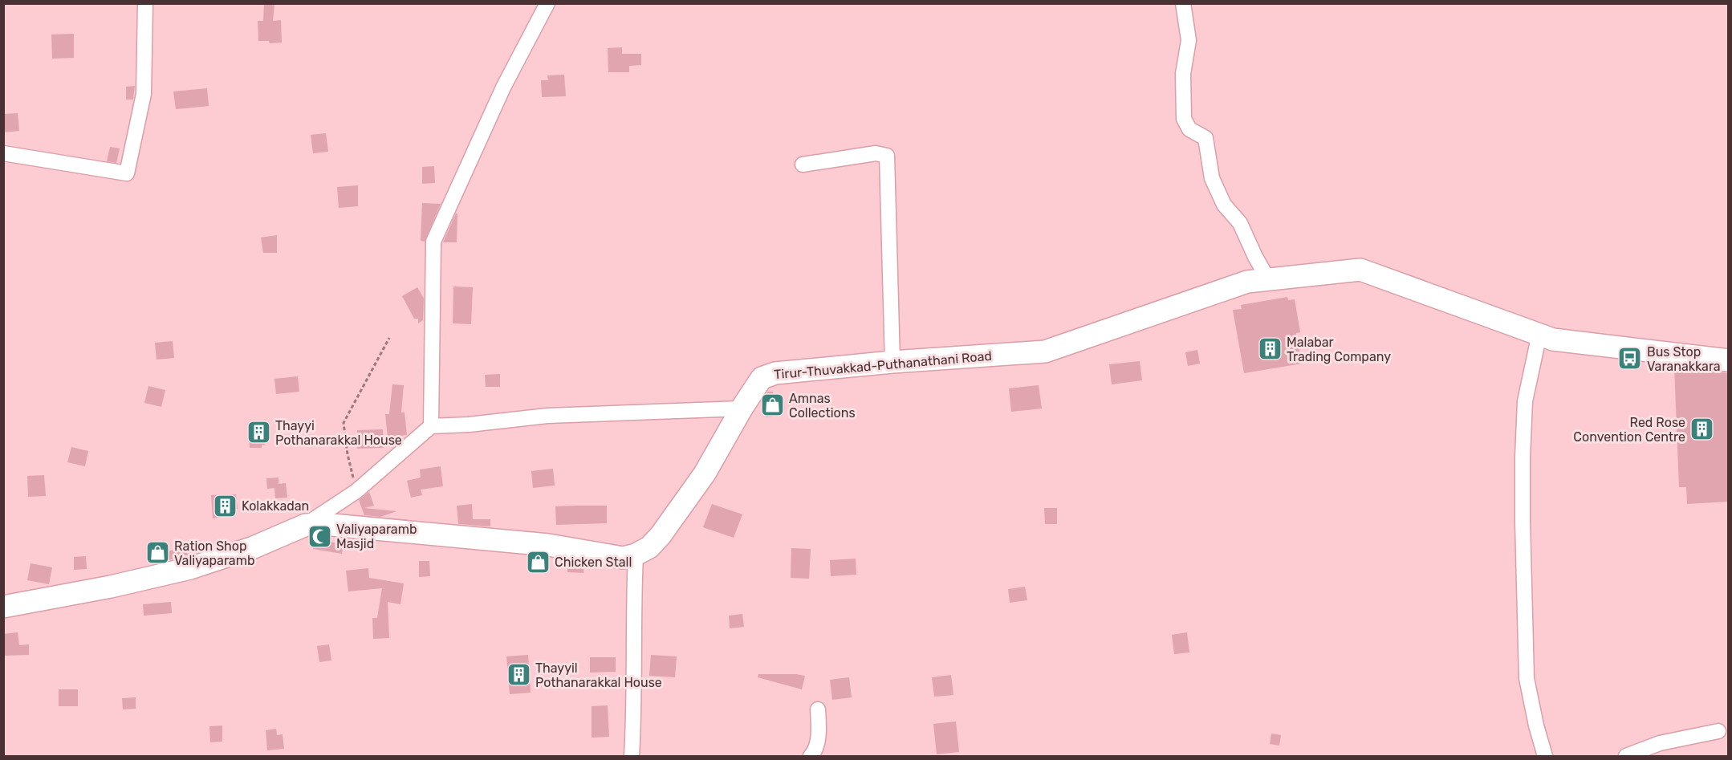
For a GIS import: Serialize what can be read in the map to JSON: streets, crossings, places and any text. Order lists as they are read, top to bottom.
{
  "streets": {
    "main road": ["Tirur-Thuvakkad-Puthanathani Road"]
  },
  "places": {
    "building": [
      "Malabar Trading Company",
      "Red Rose Convention Centre",
      "Thayyi Pothanarakkal House",
      "Kolakkadan",
      "Thayyil Pothanarakkal House"
    ],
    "bus stop": ["Bus Stop Varanakkara"],
    "shop": ["Amnas Collections", "Ration Shop Valiyaparamb", "Chicken Stall"],
    "mosque": ["Valiyaparamb Masjid"]
  }
}
